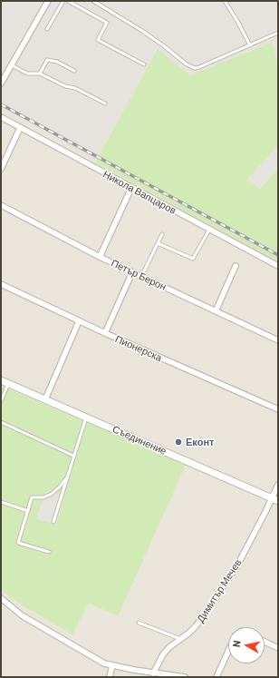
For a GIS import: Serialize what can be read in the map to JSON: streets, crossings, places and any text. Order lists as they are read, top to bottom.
{
  "streets": {
    "street": [
      "Никола Вапцаров",
      "Петър Берон",
      "Пионерска",
      "Съединение",
      "Димитър Мечев"
    ]
  },
  "crossings": [
    ["Съединение", "Димитър Мечев"]
  ],
  "places": ["Еконт"],
  "north": "left"
}
